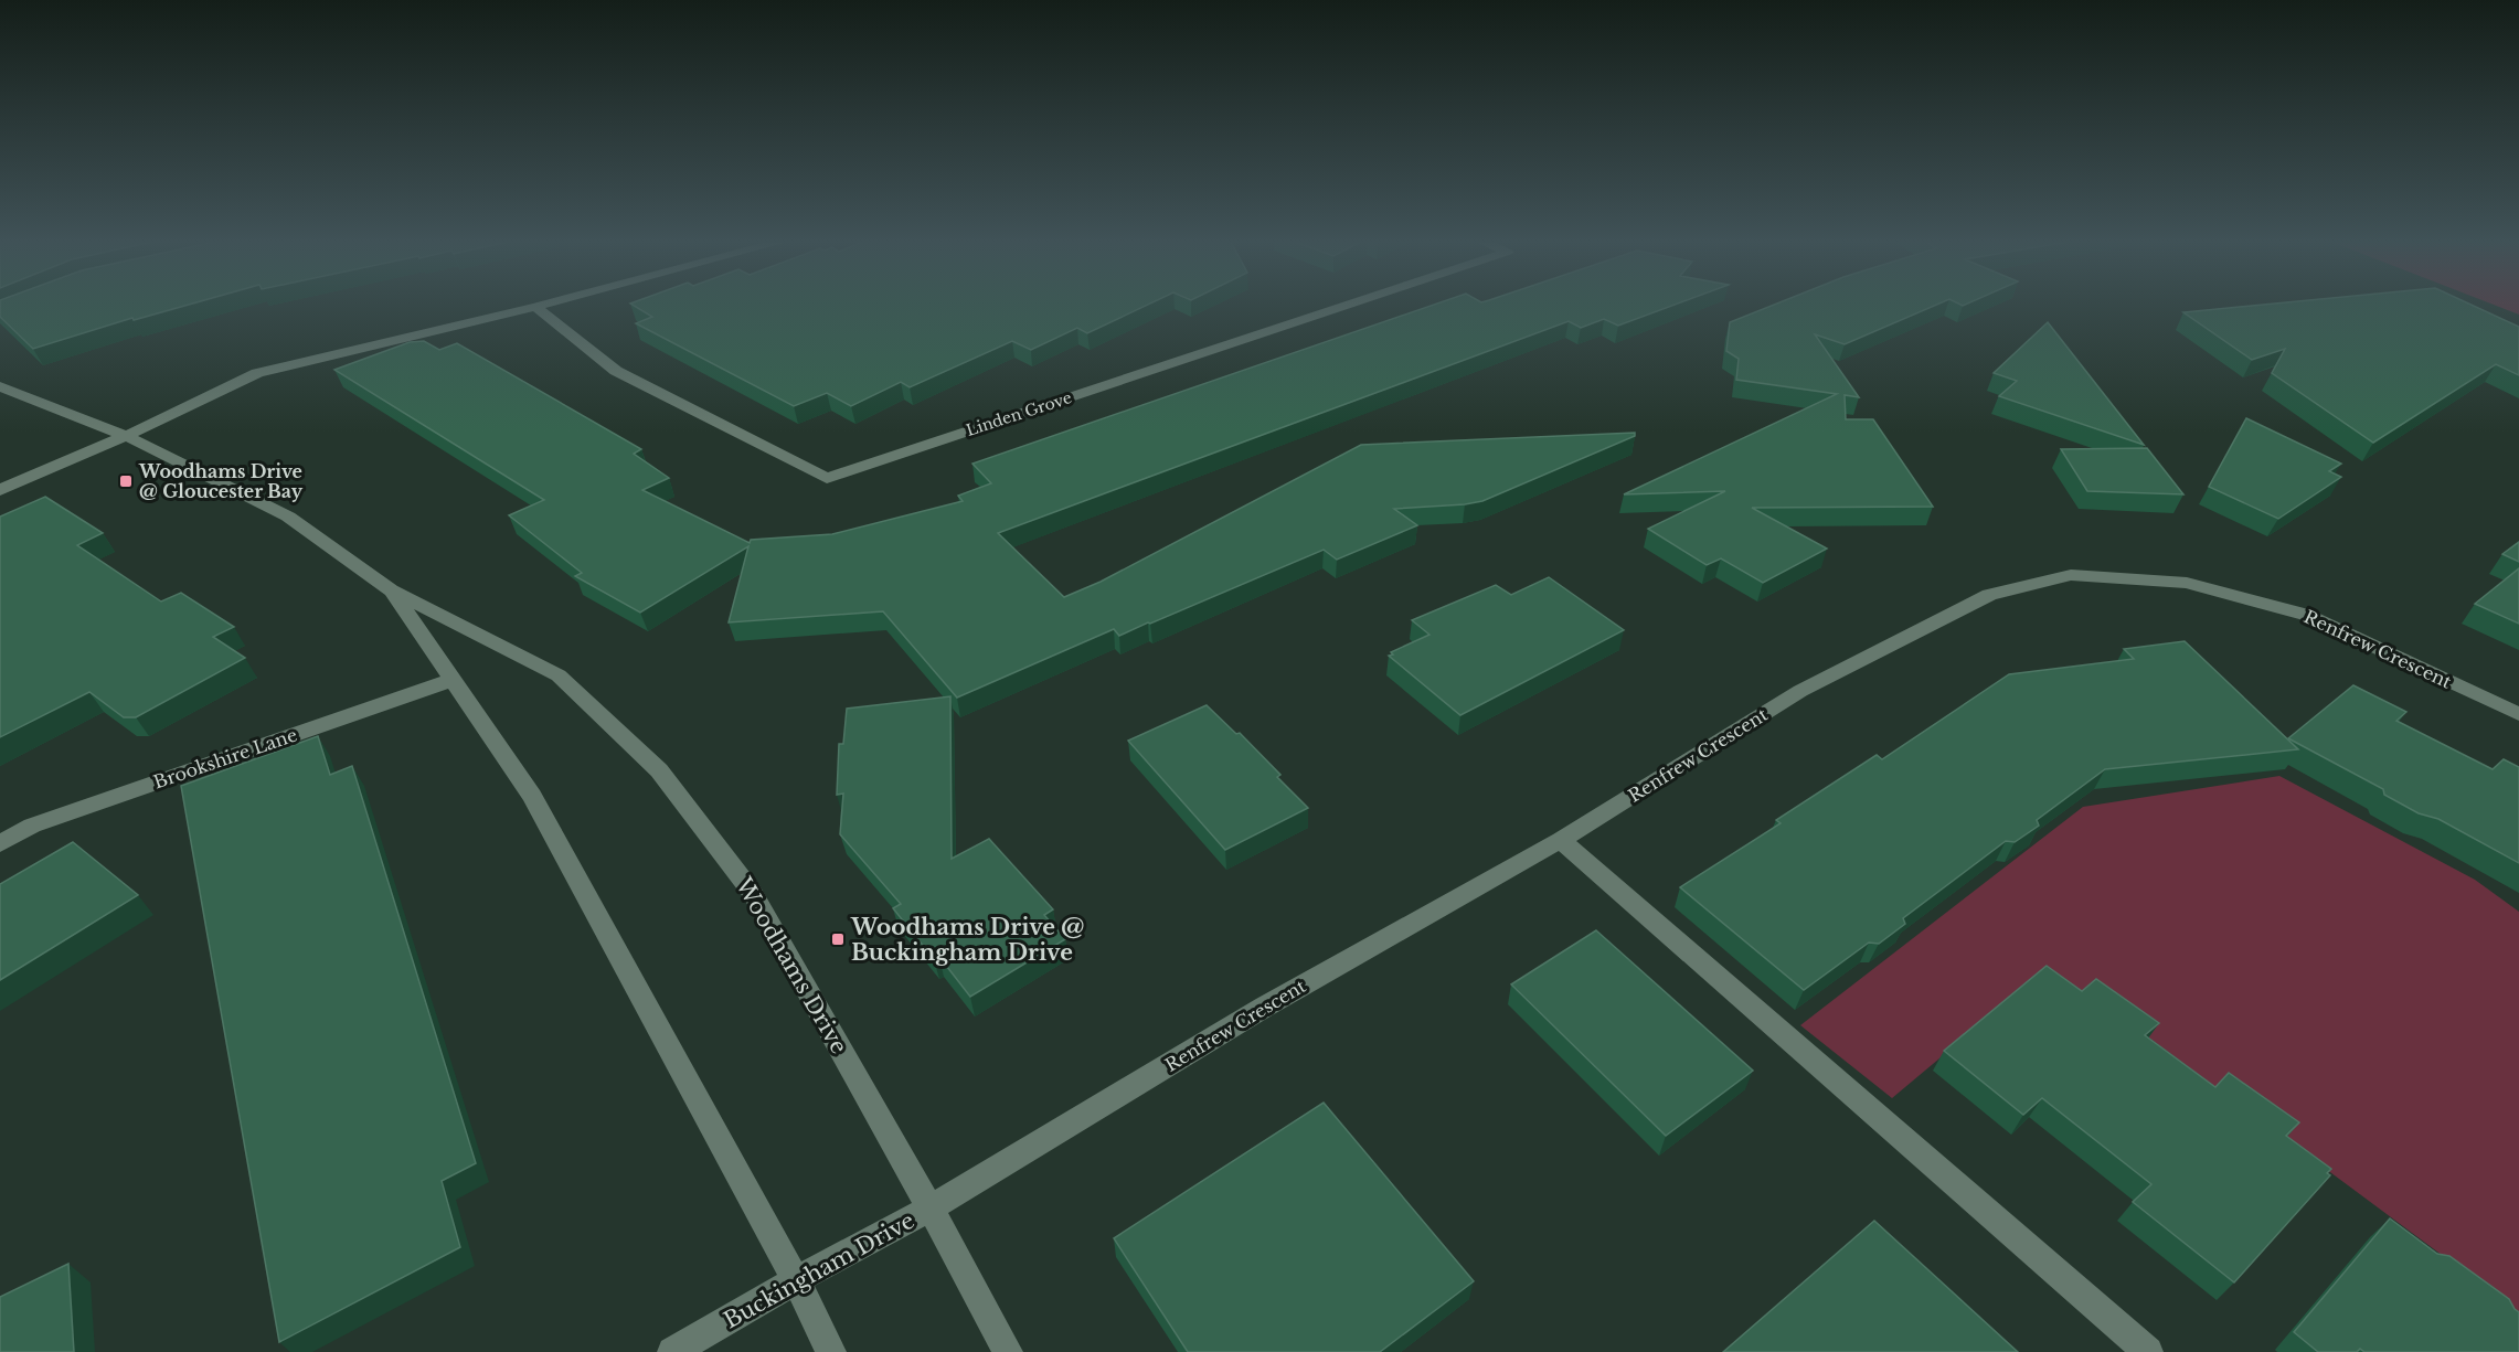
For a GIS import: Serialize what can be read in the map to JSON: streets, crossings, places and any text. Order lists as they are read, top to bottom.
{
  "streets": {
    "street": [
      "Linden Grove",
      "Renfrew Crescent",
      "Brookshire Lane",
      "Woodhams Drive",
      "Buckingham Drive"
    ]
  },
  "crossings": [
    ["Renfrew Crescent", "Woodhams Drive"],
    ["Renfrew Crescent", "Buckingham Drive"],
    ["Brookshire Lane", "Woodhams Drive"],
    ["Woodhams Drive", "Buckingham Drive"]
  ],
  "places": {
    "transit": ["Woodhams Drive @ Gloucester Bay", "Woodhams Drive @ Buckingham Drive"]
  }
}
